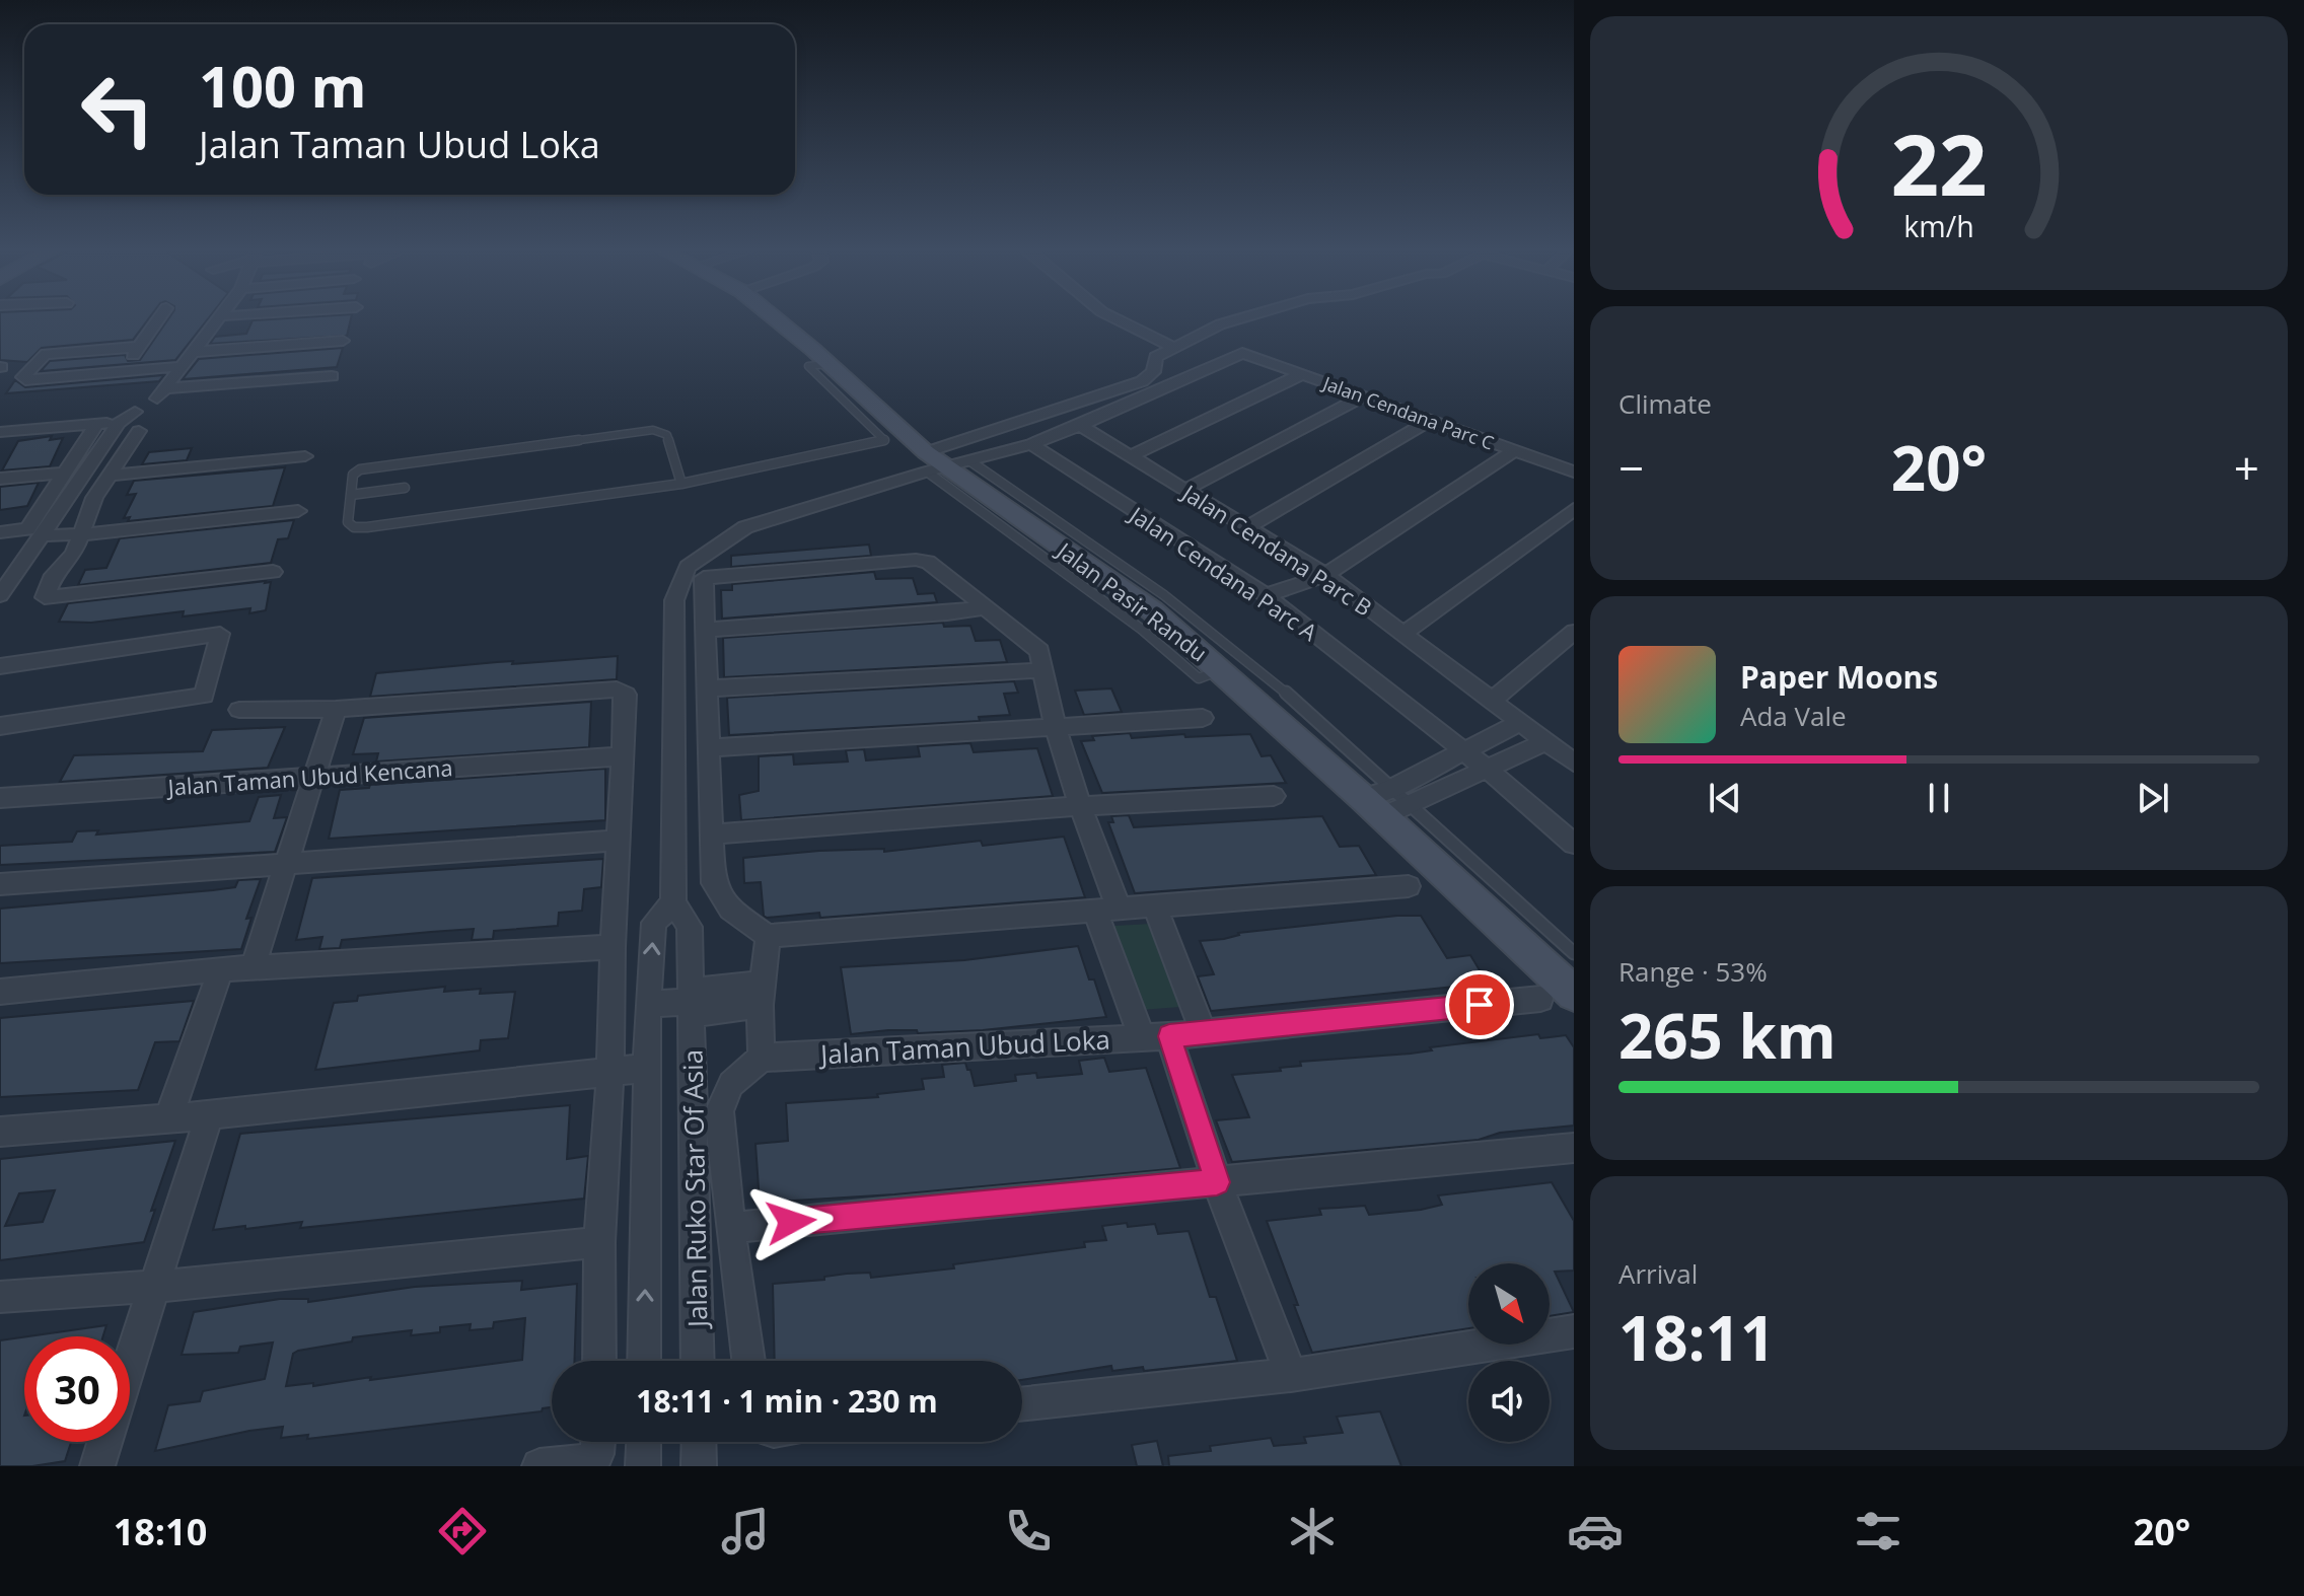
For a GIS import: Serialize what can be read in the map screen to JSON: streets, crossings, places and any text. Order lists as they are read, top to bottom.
{
  "streets": {
    "main road": ["Jalan Pasir Randu"],
    "street": [
      "Jalan Cendana Parc C",
      "Jalan Cendana Parc B",
      "Jalan Cendana Parc A",
      "Jalan Taman Ubud Kencana",
      "Jalan Taman Ubud Loka",
      "Jalan Ruko Star Of Asia"
    ]
  },
  "crossings": [
    ["Jalan Cendana Parc C", "Jalan Cendana Parc B"]
  ],
  "north": "bottom right",
  "page": {
    "turn": ["100 m", "Jalan Taman Ubud Loka"],
    "tile": [
      "Climate",
      ["Range · 53%", "265 km"],
      ["Arrival", "18:11"]
    ],
    "heat": ["−", "20°", "+"],
    "song": ["Paper Moons", "Ada Vale"],
    "limit": "30",
    "trip": "18:11 · 1 min · 230 m",
    "tabs": ["18:10", "20°"],
    "gauge": ["22", "km/h"]
  }
}
